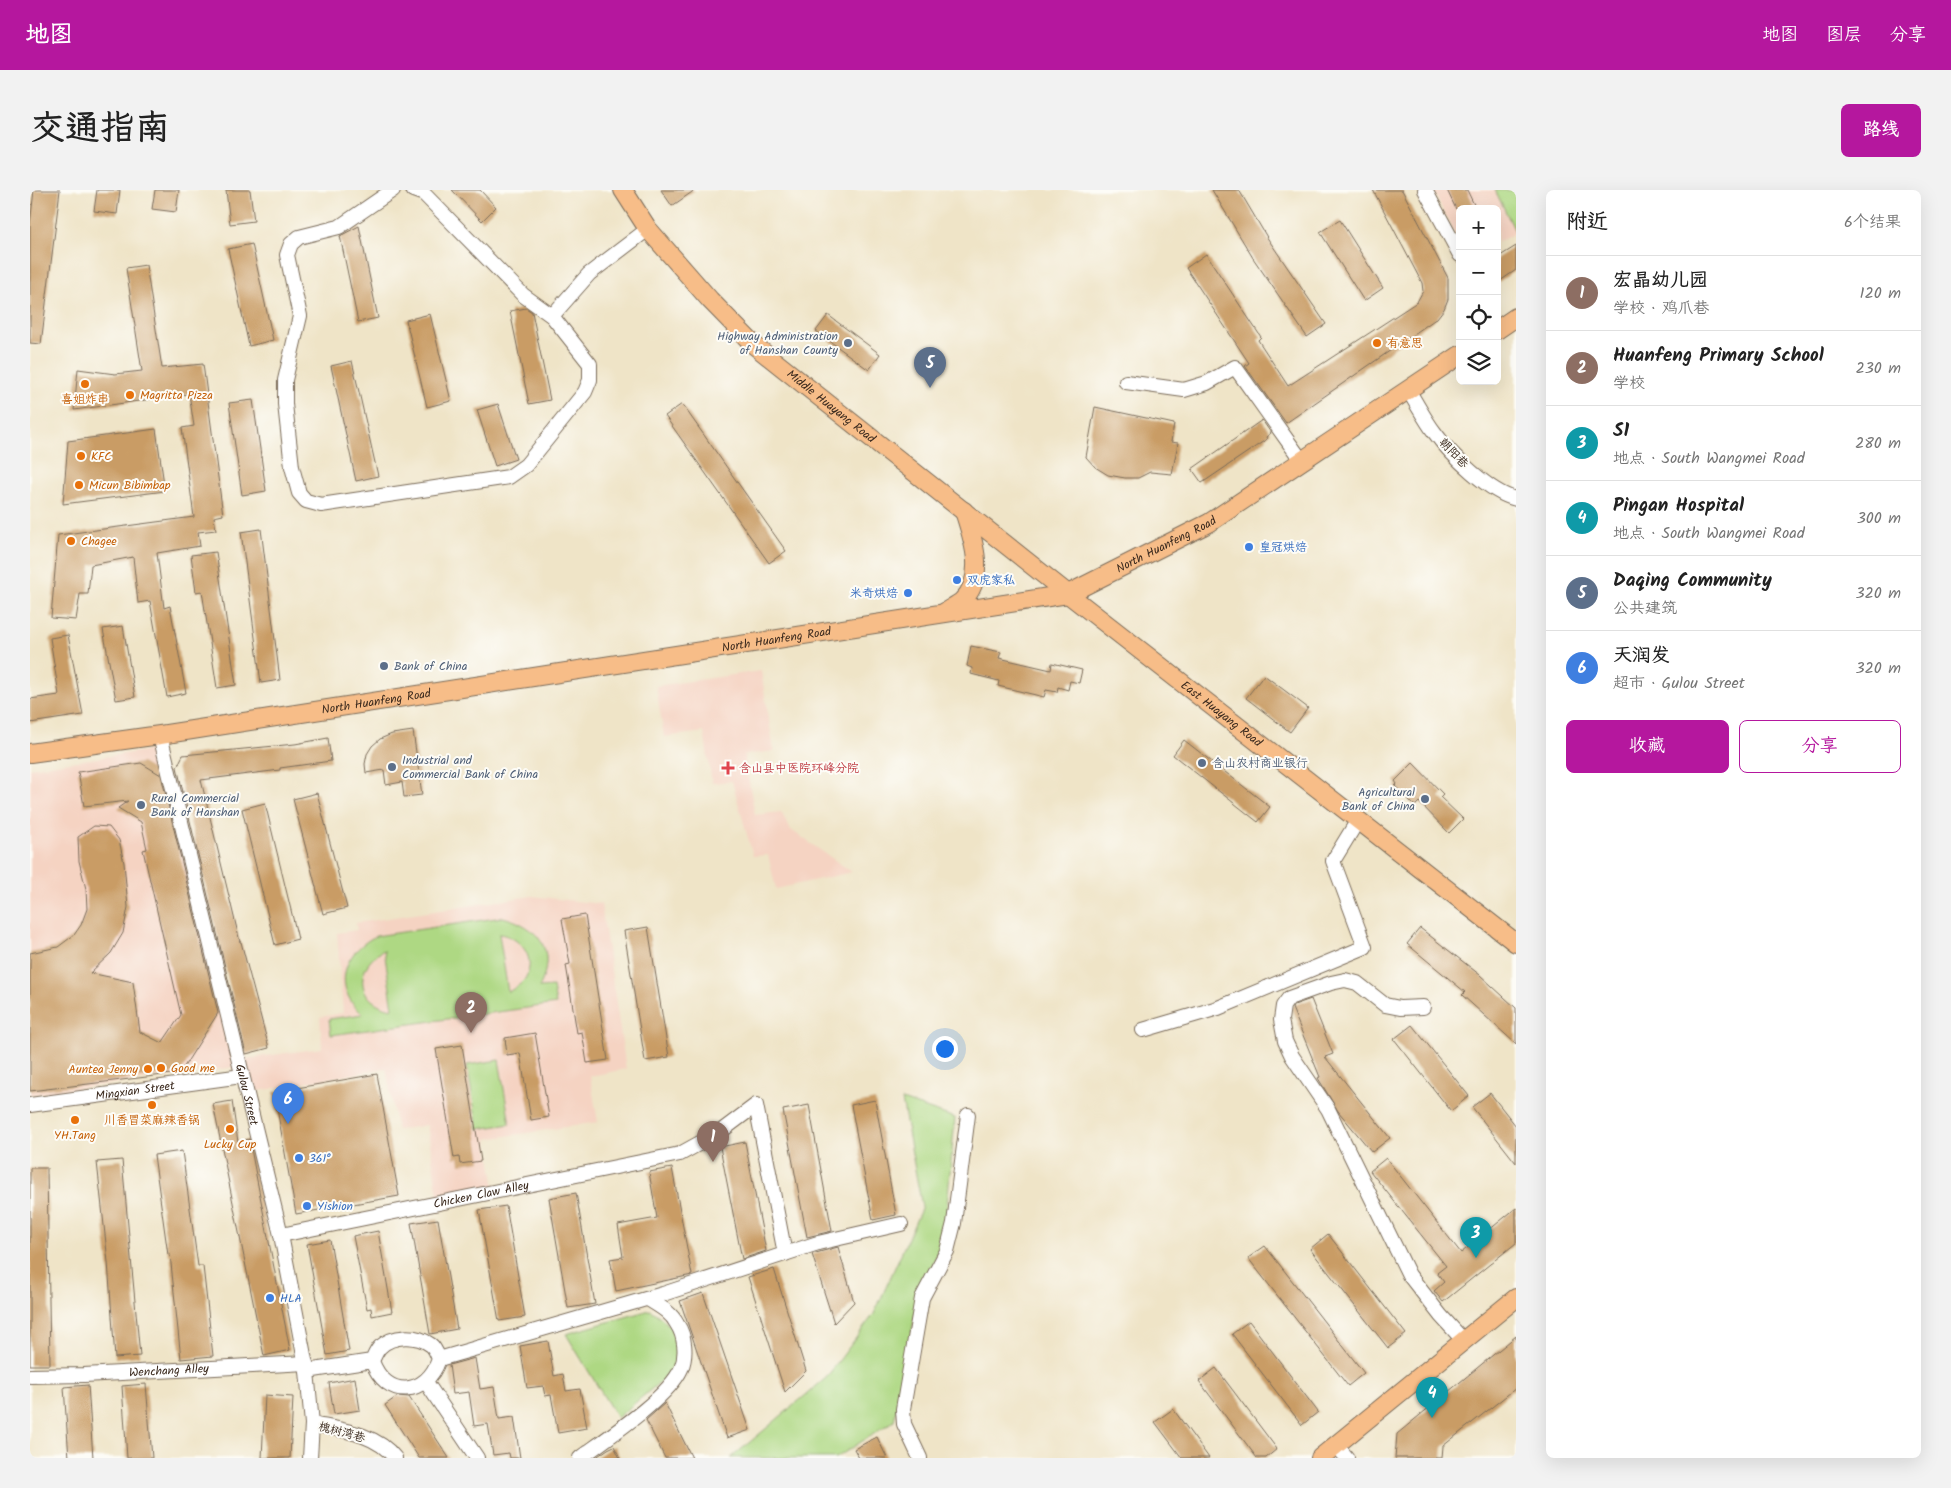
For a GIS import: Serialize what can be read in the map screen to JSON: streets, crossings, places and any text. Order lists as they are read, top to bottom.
{
  "streets": {
    "main road": ["Middle Huayang Road", "North Huanfeng Road", "East Huayang Road"],
    "street": [
      "朝阳巷",
      "Mingxian Street",
      "Gulou Street",
      "Chicken Claw Alley",
      "Wenchang Alley",
      "槐树湾巷"
    ]
  },
  "crossings": [
    ["Middle Huayang Road", "North Huanfeng Road"],
    ["Middle Huayang Road", "East Huayang Road"],
    ["朝阳巷", "North Huanfeng Road"],
    ["North Huanfeng Road", "East Huayang Road"],
    ["North Huanfeng Road", "Gulou Street"],
    ["Mingxian Street", "Gulou Street"],
    ["Gulou Street", "Chicken Claw Alley"],
    ["Gulou Street", "Wenchang Alley"],
    ["Gulou Street", "槐树湾巷"]
  ],
  "places": {
    "other": [
      "Highway Administration of Hanshan County",
      "有意思",
      "喜姐炸串",
      "Magritta Pizza",
      "KFC",
      "Micun Bibimbap",
      "Chagee",
      "皇冠烘焙",
      "双虎家私",
      "米奇烘焙",
      "Bank of China",
      "含山农村商业银行",
      "Industrial and Commercial Bank of China",
      "Agricultural Bank of China",
      "Rural Commercial Bank of Hanshan",
      "Good me",
      "Auntea Jenny",
      "川香冒菜麻辣香锅",
      "YH.Tang",
      "Lucky Cup",
      "361°",
      "Yishion",
      "HLA"
    ],
    "health": ["含山县中医院环峰分院"]
  },
  "page": {
    "header": "地图",
    "nav": ["地图", "图层", "分享"],
    "title": "交通指南",
    "buttons": [
      "路线",
      ["收藏", "分享"]
    ],
    "heading": ["附近", "6个结果"],
    "map_buttons": ["+", "−"],
    "list": [
      {
        "mark": "1",
        "name": "宏晶幼儿园",
        "note": "学校 · 鸡爪巷",
        "value": "120 m"
      },
      {
        "mark": "2",
        "name": "Huanfeng Primary School",
        "note": "学校",
        "value": "230 m"
      },
      {
        "mark": "3",
        "name": "S1",
        "note": "地点 · South Wangmei Road",
        "value": "280 m"
      },
      {
        "mark": "4",
        "name": "Pingan Hospital",
        "note": "地点 · South Wangmei Road",
        "value": "300 m"
      },
      {
        "mark": "5",
        "name": "Daqing Community",
        "note": "公共建筑",
        "value": "320 m"
      },
      {
        "mark": "6",
        "name": "天润发",
        "note": "超市 · Gulou Street",
        "value": "320 m"
      }
    ],
    "pins": [
      "5",
      "2",
      "6",
      "1",
      "3",
      "4"
    ]
  }
}
